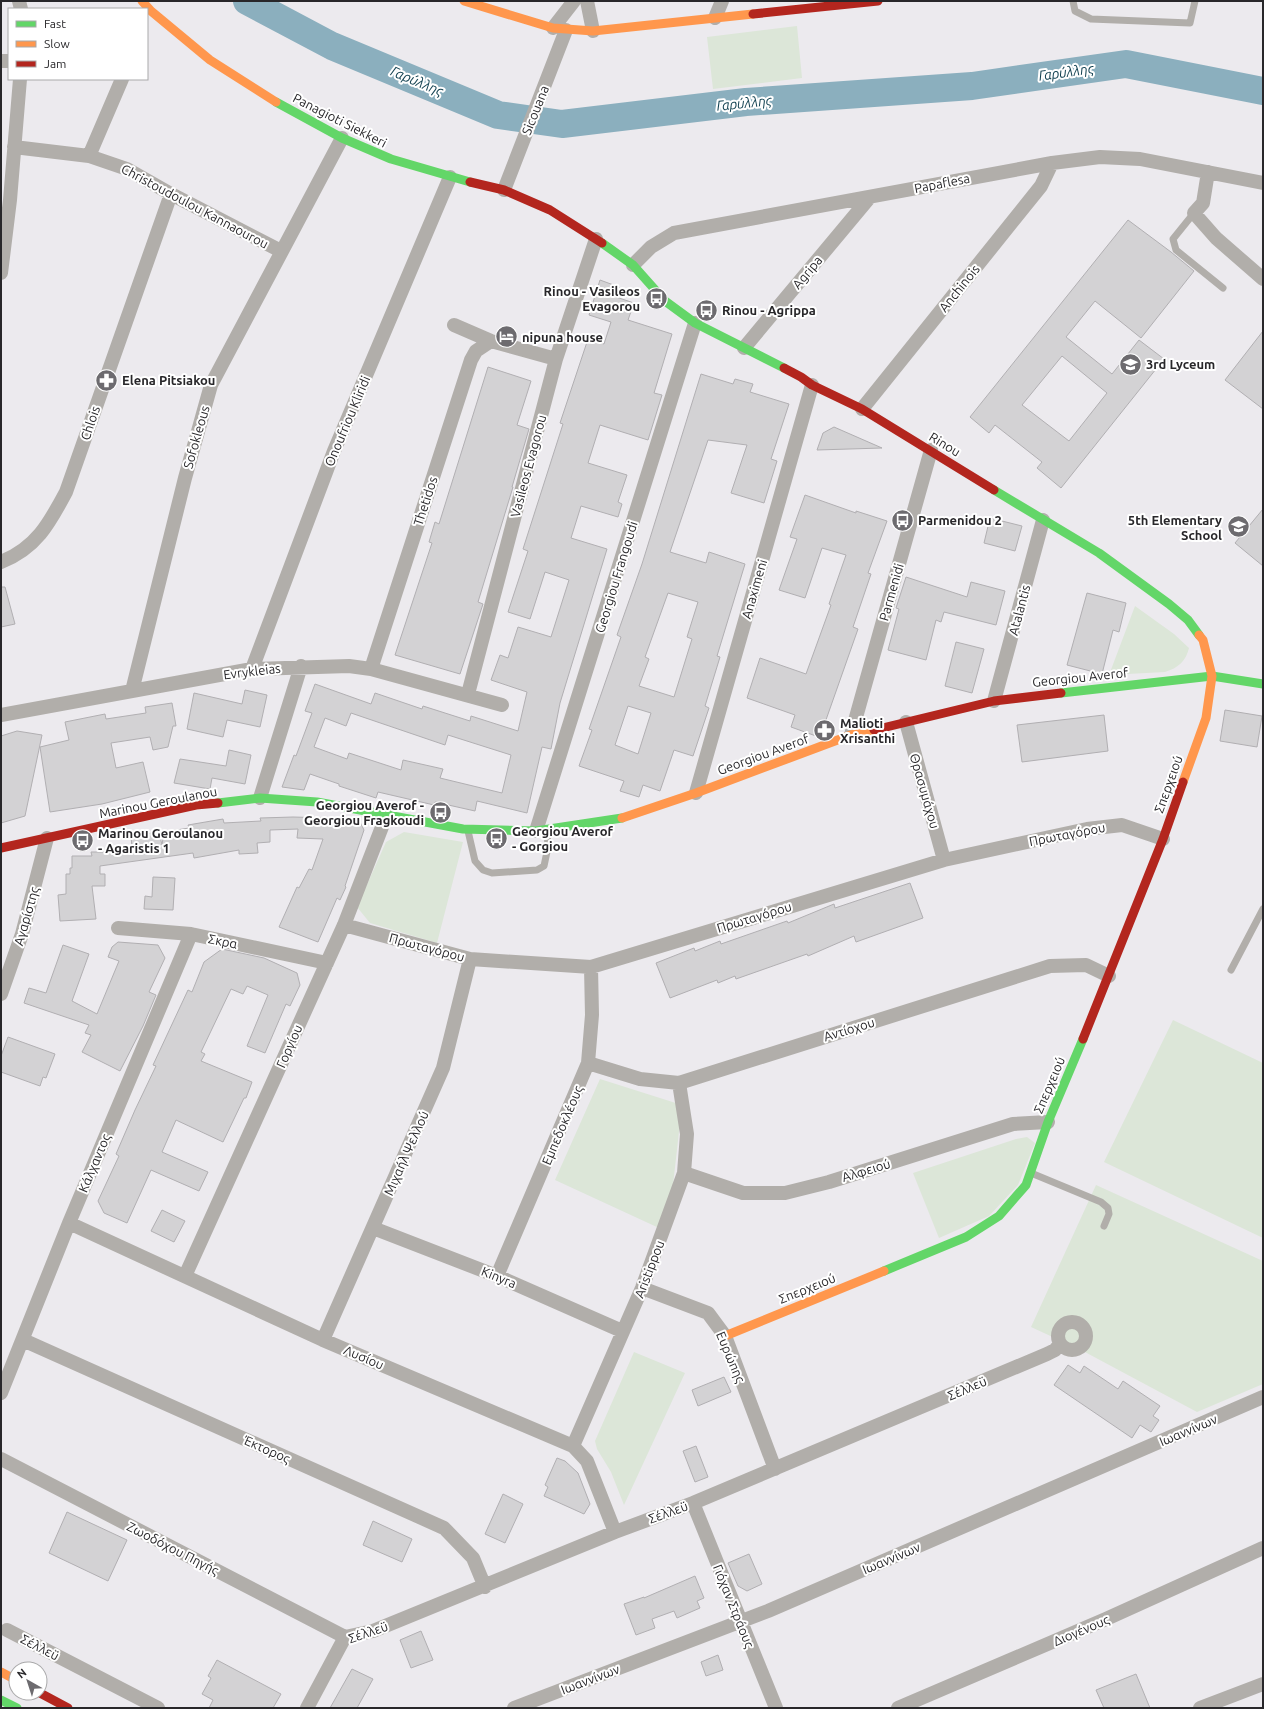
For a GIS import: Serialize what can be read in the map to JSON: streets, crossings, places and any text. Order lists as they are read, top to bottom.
{
  "streets": {
    "street": [
      "Sicouana",
      "Panagioti Siekkeri",
      "Papaflesa",
      "Christoudoulou Kannaourou",
      "Agripa",
      "Anchinois",
      "Onoufriou Kliridi",
      "Chlois",
      "Sofokleous",
      "Rinou",
      "Vasileos Evagorou",
      "Thetidos",
      "Georgiou Frangoudi",
      "Anaximeni",
      "Parmenidi",
      "Atalantis",
      "Evrykleias",
      "Georgiou Averof",
      "Σπερχειού",
      "Θρασυμάχου",
      "Marinou Geroulanou",
      "Πρωταγόρου",
      "Αγαρίστης",
      "Σκρα",
      "Αντίοχου",
      "Γοργίου",
      "Εμπεδοκλέους",
      "Μιχαήλ Ψελλού",
      "Κάλχαντος",
      "Αλφειού",
      "Aristippou",
      "Kinyra",
      "Λυσίου",
      "Ευρώπης",
      "Σέλλεϋ",
      "Ιωαννίνων",
      "Έκτορος",
      "Ζωοδόχου Πηγής",
      "Γιόχαν Στράους",
      "Διογένους"
    ]
  },
  "crossings": [
    ["Sicouana", "Panagioti Siekkeri"],
    ["Panagioti Siekkeri", "Papaflesa"],
    ["Panagioti Siekkeri", "Onoufriou Kliridi"],
    ["Panagioti Siekkeri", "Sofokleous"],
    ["Panagioti Siekkeri", "Rinou"],
    ["Panagioti Siekkeri", "Vasileos Evagorou"],
    ["Papaflesa", "Agripa"],
    ["Papaflesa", "Anchinois"],
    ["Papaflesa", "Rinou"],
    ["Christoudoulou Kannaourou", "Chlois"],
    ["Christoudoulou Kannaourou", "Sofokleous"],
    ["Agripa", "Rinou"],
    ["Anchinois", "Rinou"],
    ["Onoufriou Kliridi", "Evrykleias"],
    ["Sofokleous", "Evrykleias"],
    ["Rinou", "Georgiou Frangoudi"],
    ["Rinou", "Anaximeni"],
    ["Rinou", "Parmenidi"],
    ["Rinou", "Atalantis"],
    ["Rinou", "Georgiou Averof"],
    ["Rinou", "Σπερχειού"],
    ["Vasileos Evagorou", "Evrykleias"],
    ["Thetidos", "Evrykleias"],
    ["Georgiou Frangoudi", "Georgiou Averof"],
    ["Anaximeni", "Georgiou Averof"],
    ["Parmenidi", "Georgiou Averof"],
    ["Atalantis", "Georgiou Averof"],
    ["Georgiou Averof", "Σπερχειού"],
    ["Georgiou Averof", "Θρασυμάχου"],
    ["Georgiou Averof", "Marinou Geroulanou"],
    ["Σπερχειού", "Πρωταγόρου"],
    ["Σπερχειού", "Αντίοχου"],
    ["Σπερχειού", "Αλφειού"],
    ["Σπερχειού", "Ευρώπης"],
    ["Θρασυμάχου", "Πρωταγόρου"],
    ["Marinou Geroulanou", "Αγαρίστης"],
    ["Marinou Geroulanou", "Γοργίου"],
    ["Πρωταγόρου", "Γοργίου"],
    ["Πρωταγόρου", "Εμπεδοκλέους"],
    ["Πρωταγόρου", "Μιχαήλ Ψελλού"],
    ["Σκρα", "Γοργίου"],
    ["Σκρα", "Κάλχαντος"],
    ["Αντίοχου", "Εμπεδοκλέους"],
    ["Αντίοχου", "Aristippou"],
    ["Γοργίου", "Λυσίου"],
    ["Εμπεδοκλέους", "Kinyra"],
    ["Μιχαήλ Ψελλού", "Kinyra"],
    ["Μιχαήλ Ψελλού", "Λυσίου"],
    ["Κάλχαντος", "Λυσίου"],
    ["Κάλχαντος", "Έκτορος"],
    ["Αλφειού", "Aristippou"],
    ["Aristippou", "Kinyra"],
    ["Aristippou", "Λυσίου"],
    ["Aristippou", "Ευρώπης"],
    ["Λυσίου", "Σέλλεϋ"],
    ["Ευρώπης", "Σέλλεϋ"],
    ["Σέλλεϋ", "Έκτορος"],
    ["Σέλλεϋ", "Ζωοδόχου Πηγής"],
    ["Σέλλεϋ", "Γιόχαν Στράους"],
    ["Ιωαννίνων", "Γιόχαν Στράους"]
  ],
  "water": ["Γαρύλλης"],
  "places": {
    "bus stop": [
      "Rinou - Vasileos Evagorou",
      "Rinou - Agrippa",
      "Parmenidou 2",
      "Georgiou Averof - Georgiou Fragkoudi",
      "Georgiou Averof - Gorgiou",
      "Marinou Geroulanou - Agaristis 1"
    ],
    "hotel": ["nipuna house"],
    "school or university": ["3rd Lyceum", "5th Elementary School"],
    "pharmacy": ["Elena Pitsiakou", "Malioti Xrisanthi"]
  },
  "legend": ["Fast", "Slow", "Jam"],
  "north": "top left"
}
